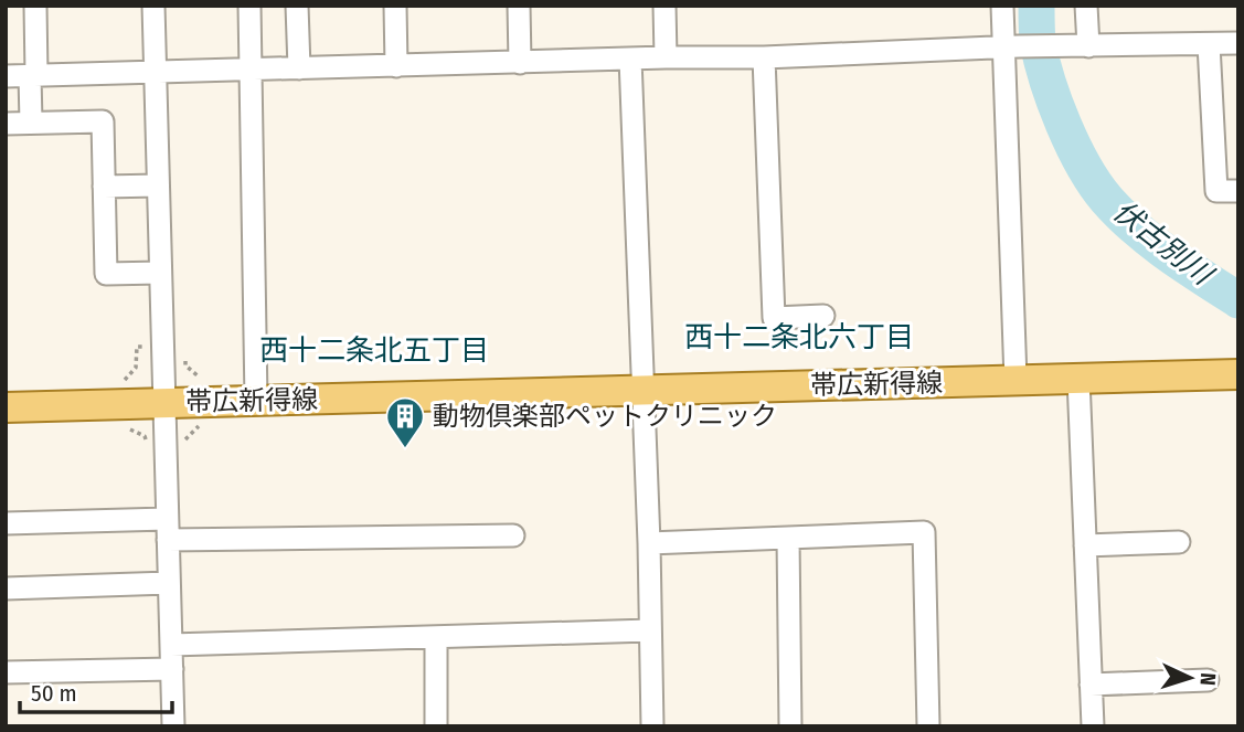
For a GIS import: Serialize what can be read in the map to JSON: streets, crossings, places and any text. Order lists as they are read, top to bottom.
{
  "streets": {
    "main road": ["帯広新得線"]
  },
  "districts": ["西十二条北六丁目", "西十二条北五丁目"],
  "water": ["伏古別川"],
  "places": {
    "building": ["動物倶楽部ペットクリニック"]
  },
  "scale_bar": "50 m",
  "north": "right"
}
